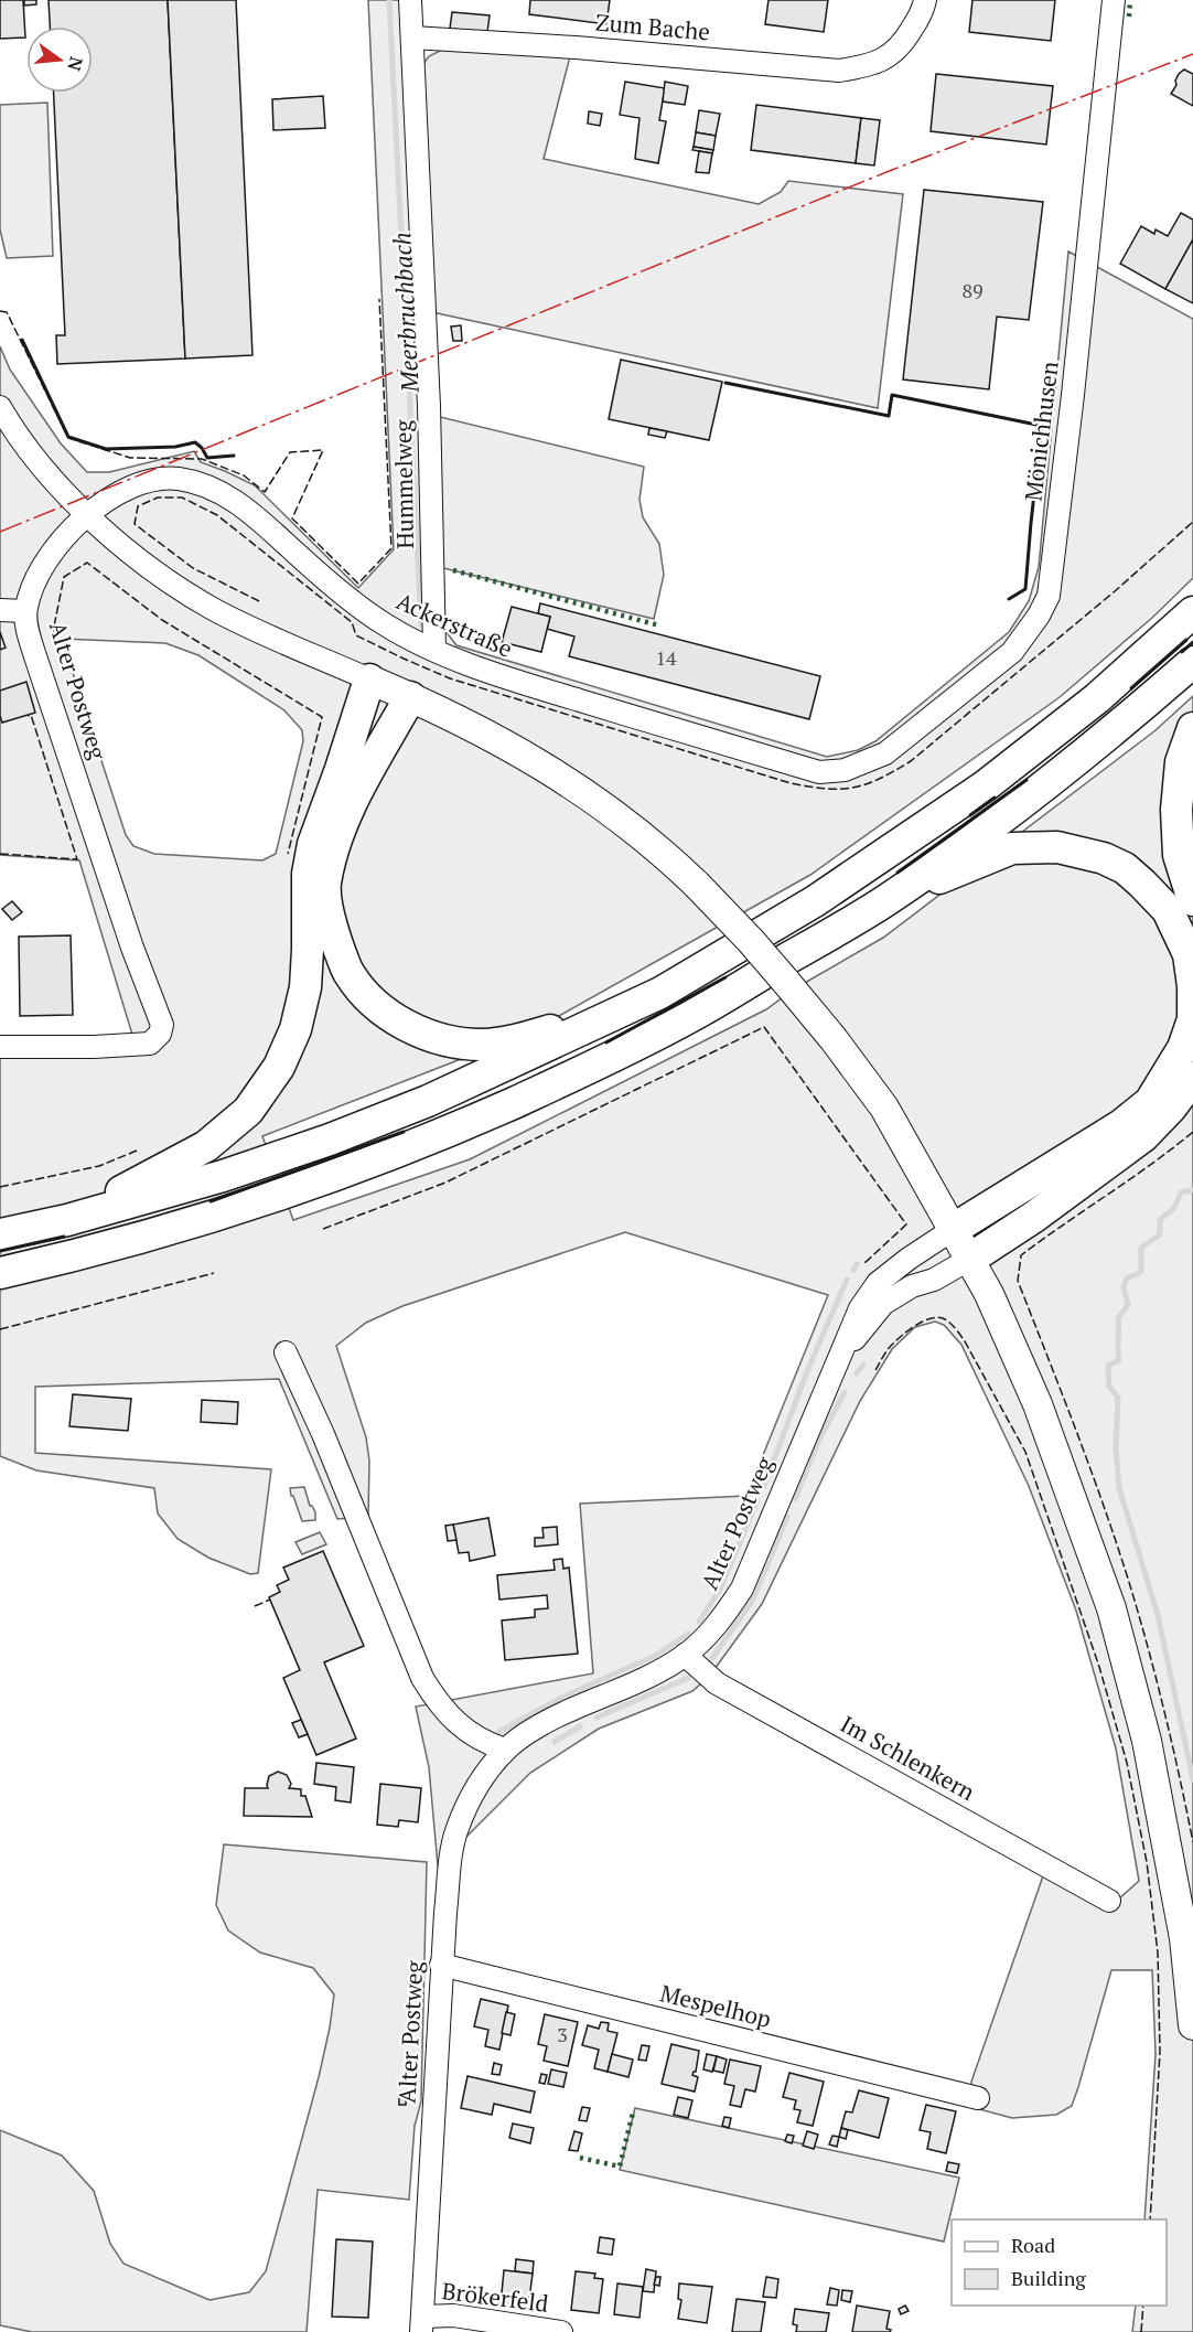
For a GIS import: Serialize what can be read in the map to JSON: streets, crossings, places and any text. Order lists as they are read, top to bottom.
{
  "streets": {
    "street": [
      "Zum Bache",
      "Mönichhusen",
      "Hummelweg",
      "Ackerstraße",
      "Alter Postweg",
      "Im Schlenkern",
      "Mespelhop",
      "Brökerfeld"
    ]
  },
  "crossings": [
    ["Zum Bache", "Hummelweg"],
    ["Mönichhusen", "Ackerstraße"],
    ["Hummelweg", "Ackerstraße"],
    ["Ackerstraße", "Alter Postweg"],
    ["Alter Postweg", "Im Schlenkern"],
    ["Alter Postweg", "Mespelhop"],
    ["Alter Postweg", "Brökerfeld"]
  ],
  "water": ["Meerbruchbach"],
  "house_numbers": ["89", "14", "3"],
  "legend": ["Road", "Building"],
  "north": "right"
}
